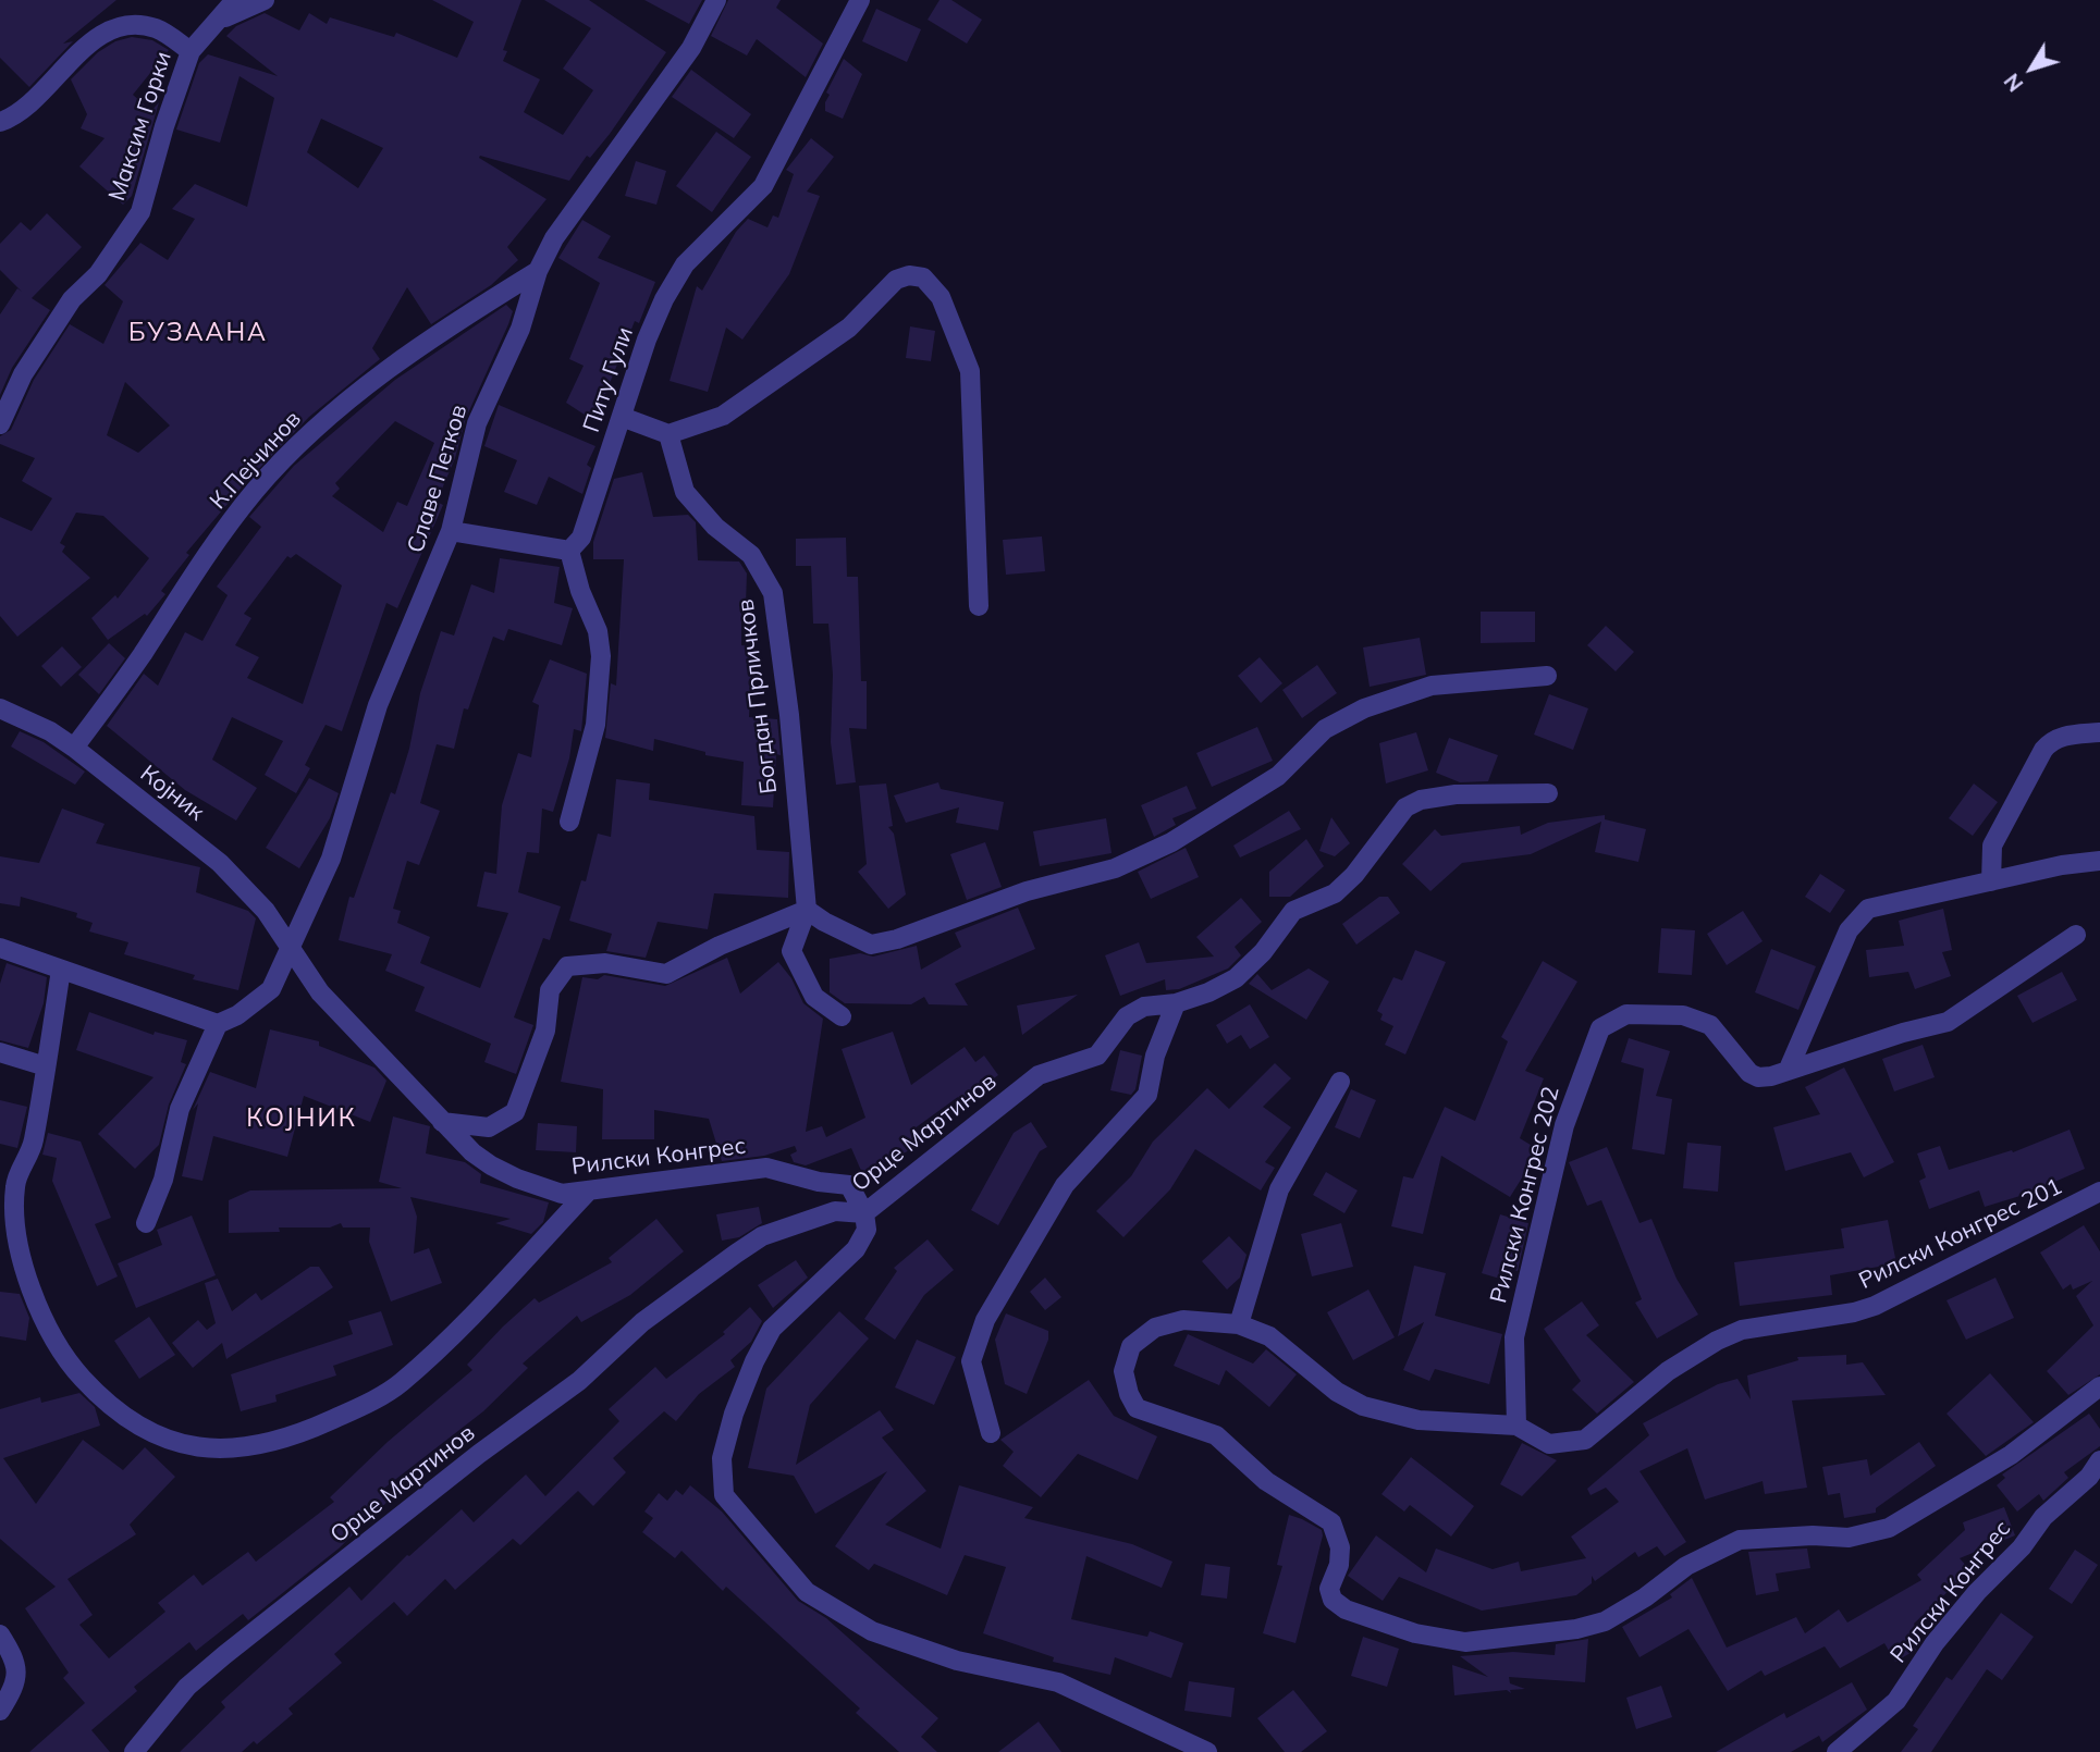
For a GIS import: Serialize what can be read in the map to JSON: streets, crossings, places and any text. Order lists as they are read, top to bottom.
{
  "streets": {
    "street": [
      "Максим Горки",
      "Питу Гули",
      "К.Пејчинов",
      "Славе Петков",
      "Богдан Прличков",
      "Којник",
      "Орце Мартинов",
      "Рилски Конгрес",
      "Рилски Конгрес 202",
      "Рилски Конгрес 201"
    ]
  },
  "crossings": [
    ["К.Пејчинов", "Славе Петков"],
    ["К.Пејчинов", "Којник"],
    ["Славе Петков", "Којник"],
    ["Славе Петков", "Рилски Конгрес"],
    ["Којник", "Рилски Конгрес"],
    ["Орце Мартинов", "Рилски Конгрес"],
    ["Рилски Конгрес 202", "Рилски Конгрес 201"]
  ],
  "districts": ["БУЗААНА", "КОЈНИК"],
  "north": "bottom left"
}
